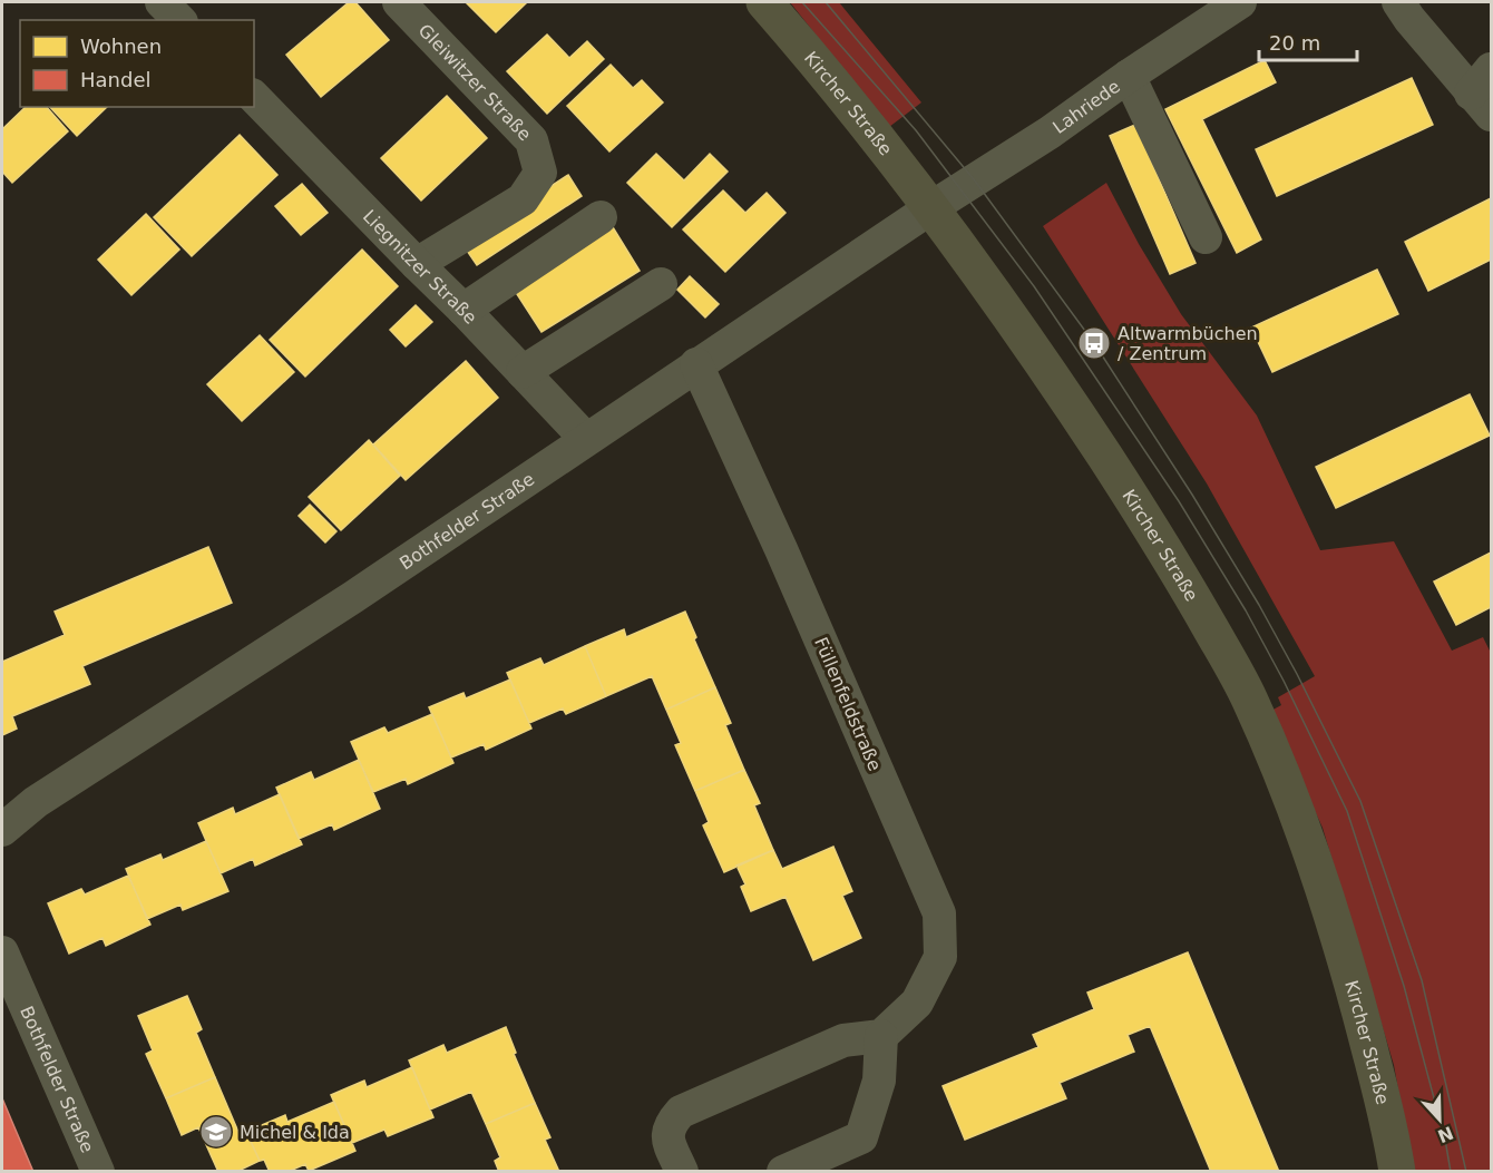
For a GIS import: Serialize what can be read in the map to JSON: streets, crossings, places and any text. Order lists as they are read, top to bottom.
{
  "streets": {
    "main road": ["Kircher Straße"],
    "street": [
      "Gleiwitzer Straße",
      "Lahriede",
      "Liegnitzer Straße",
      "Bothfelder Straße",
      "Füllenfeldstraße"
    ]
  },
  "crossings": [
    ["Gleiwitzer Straße", "Liegnitzer Straße"],
    ["Kircher Straße", "Lahriede"],
    ["Kircher Straße", "Bothfelder Straße"],
    ["Lahriede", "Bothfelder Straße"],
    ["Liegnitzer Straße", "Bothfelder Straße"],
    ["Bothfelder Straße", "Füllenfeldstraße"]
  ],
  "places": {
    "bus stop": ["Altwarmbüchen / Zentrum"],
    "school or university": ["Michel & Ida"]
  },
  "legend": ["Wohnen", "Handel"],
  "scale_bar": "20 m",
  "north": "bottom"
}
